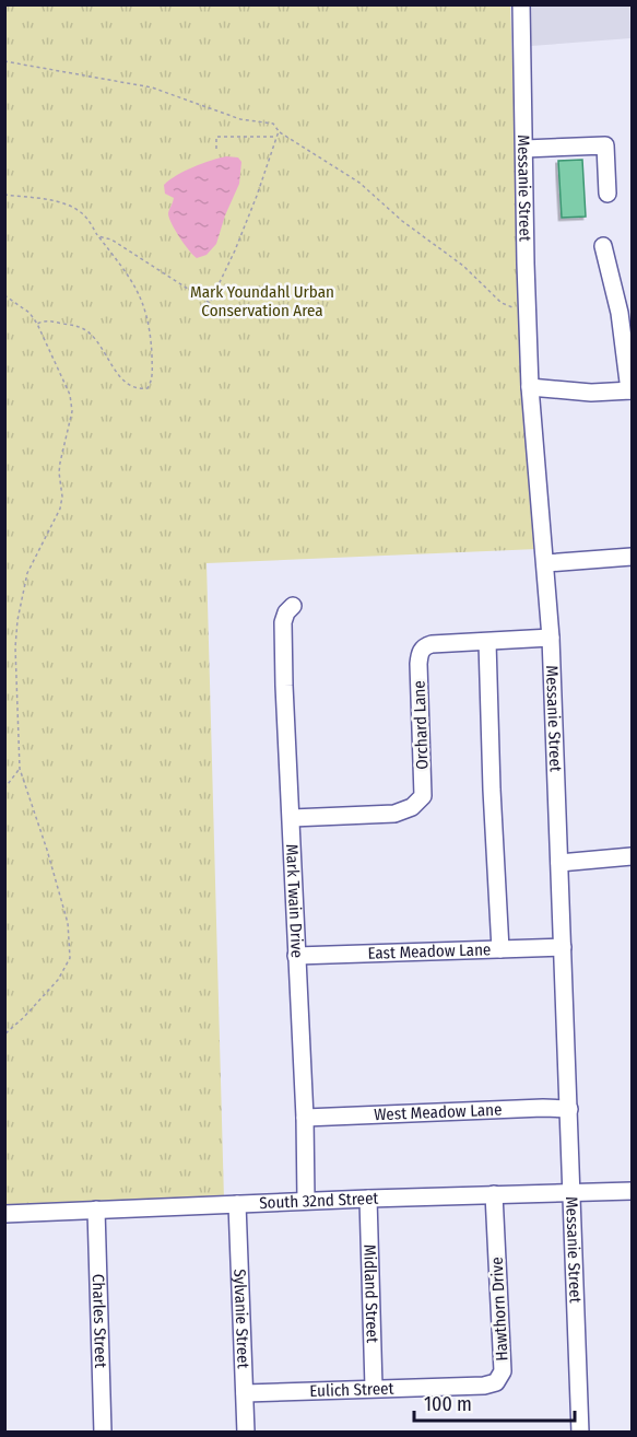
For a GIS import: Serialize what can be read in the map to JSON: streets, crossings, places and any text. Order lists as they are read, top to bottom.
{
  "streets": {
    "street": [
      "Messanie Street",
      "Orchard Lane",
      "Mark Twain Drive",
      "East Meadow Lane",
      "West Meadow Lane",
      "South 32nd Street",
      "Midland Street",
      "Hawthorn Drive",
      "Sylvanie Street",
      "Charles Street",
      "Eulich Street"
    ]
  },
  "crossings": [
    ["Messanie Street", "Orchard Lane"],
    ["Messanie Street", "East Meadow Lane"],
    ["Messanie Street", "West Meadow Lane"],
    ["Messanie Street", "South 32nd Street"],
    ["Orchard Lane", "Mark Twain Drive"],
    ["Mark Twain Drive", "East Meadow Lane"],
    ["Mark Twain Drive", "West Meadow Lane"],
    ["Mark Twain Drive", "South 32nd Street"],
    ["South 32nd Street", "Midland Street"],
    ["South 32nd Street", "Hawthorn Drive"],
    ["South 32nd Street", "Sylvanie Street"],
    ["South 32nd Street", "Charles Street"],
    ["Midland Street", "Eulich Street"],
    ["Hawthorn Drive", "Eulich Street"],
    ["Sylvanie Street", "Eulich Street"]
  ],
  "parks": ["Mark Youndahl Urban Conservation Area"],
  "scale_bar": "100 m"
}
